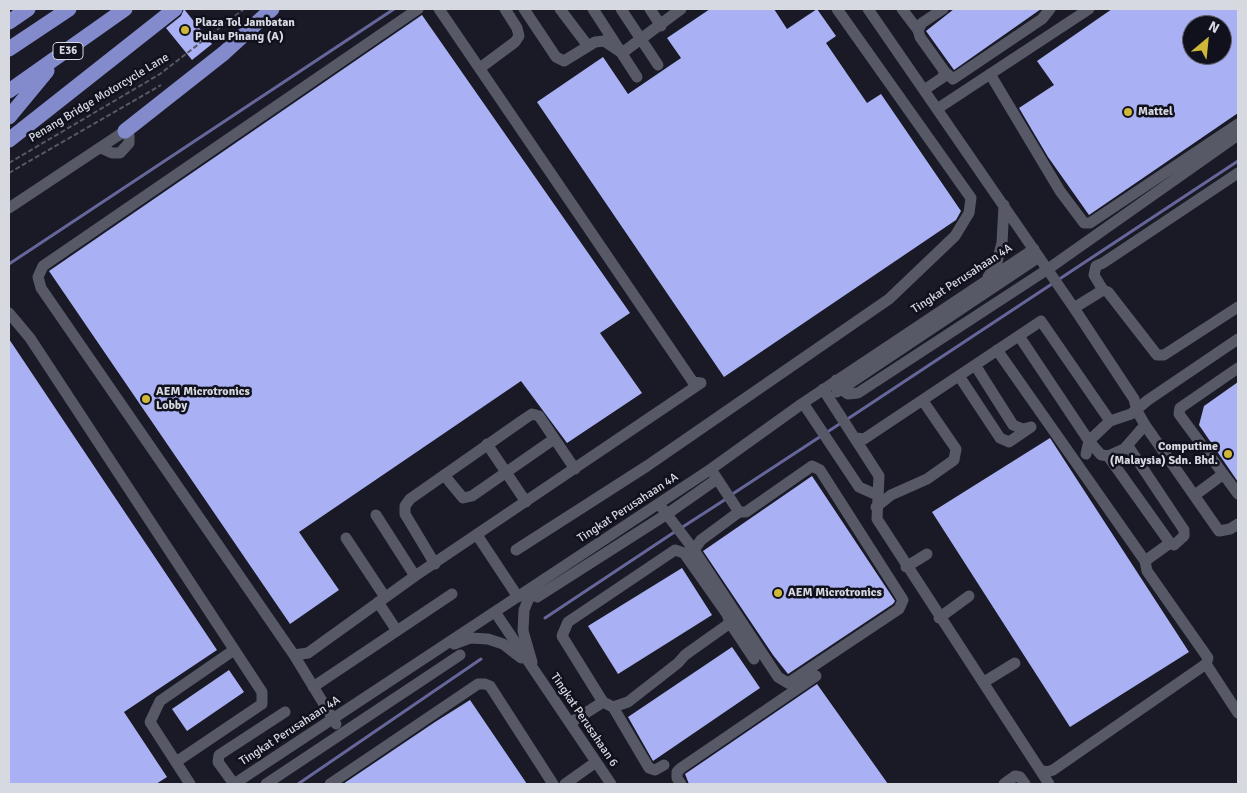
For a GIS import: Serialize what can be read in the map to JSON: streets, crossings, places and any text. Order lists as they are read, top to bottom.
{
  "streets": {
    "highway": ["E36"],
    "street": ["Tingkat Perusahaan 4A", "Tingkat Perusahaan 6"],
    "path": ["Penang Bridge Motorcycle Lane"]
  },
  "crossings": [
    ["Tingkat Perusahaan 4A", "Tingkat Perusahaan 6"]
  ],
  "places": [
    "Plaza Tol Jambatan Pulau Pinang (A)",
    "Mattel",
    "AEM Microtronics Lobby",
    "Computime (Malaysia) Sdn. Bhd.",
    "AEM Microtronics"
  ],
  "north": "top right"
}
